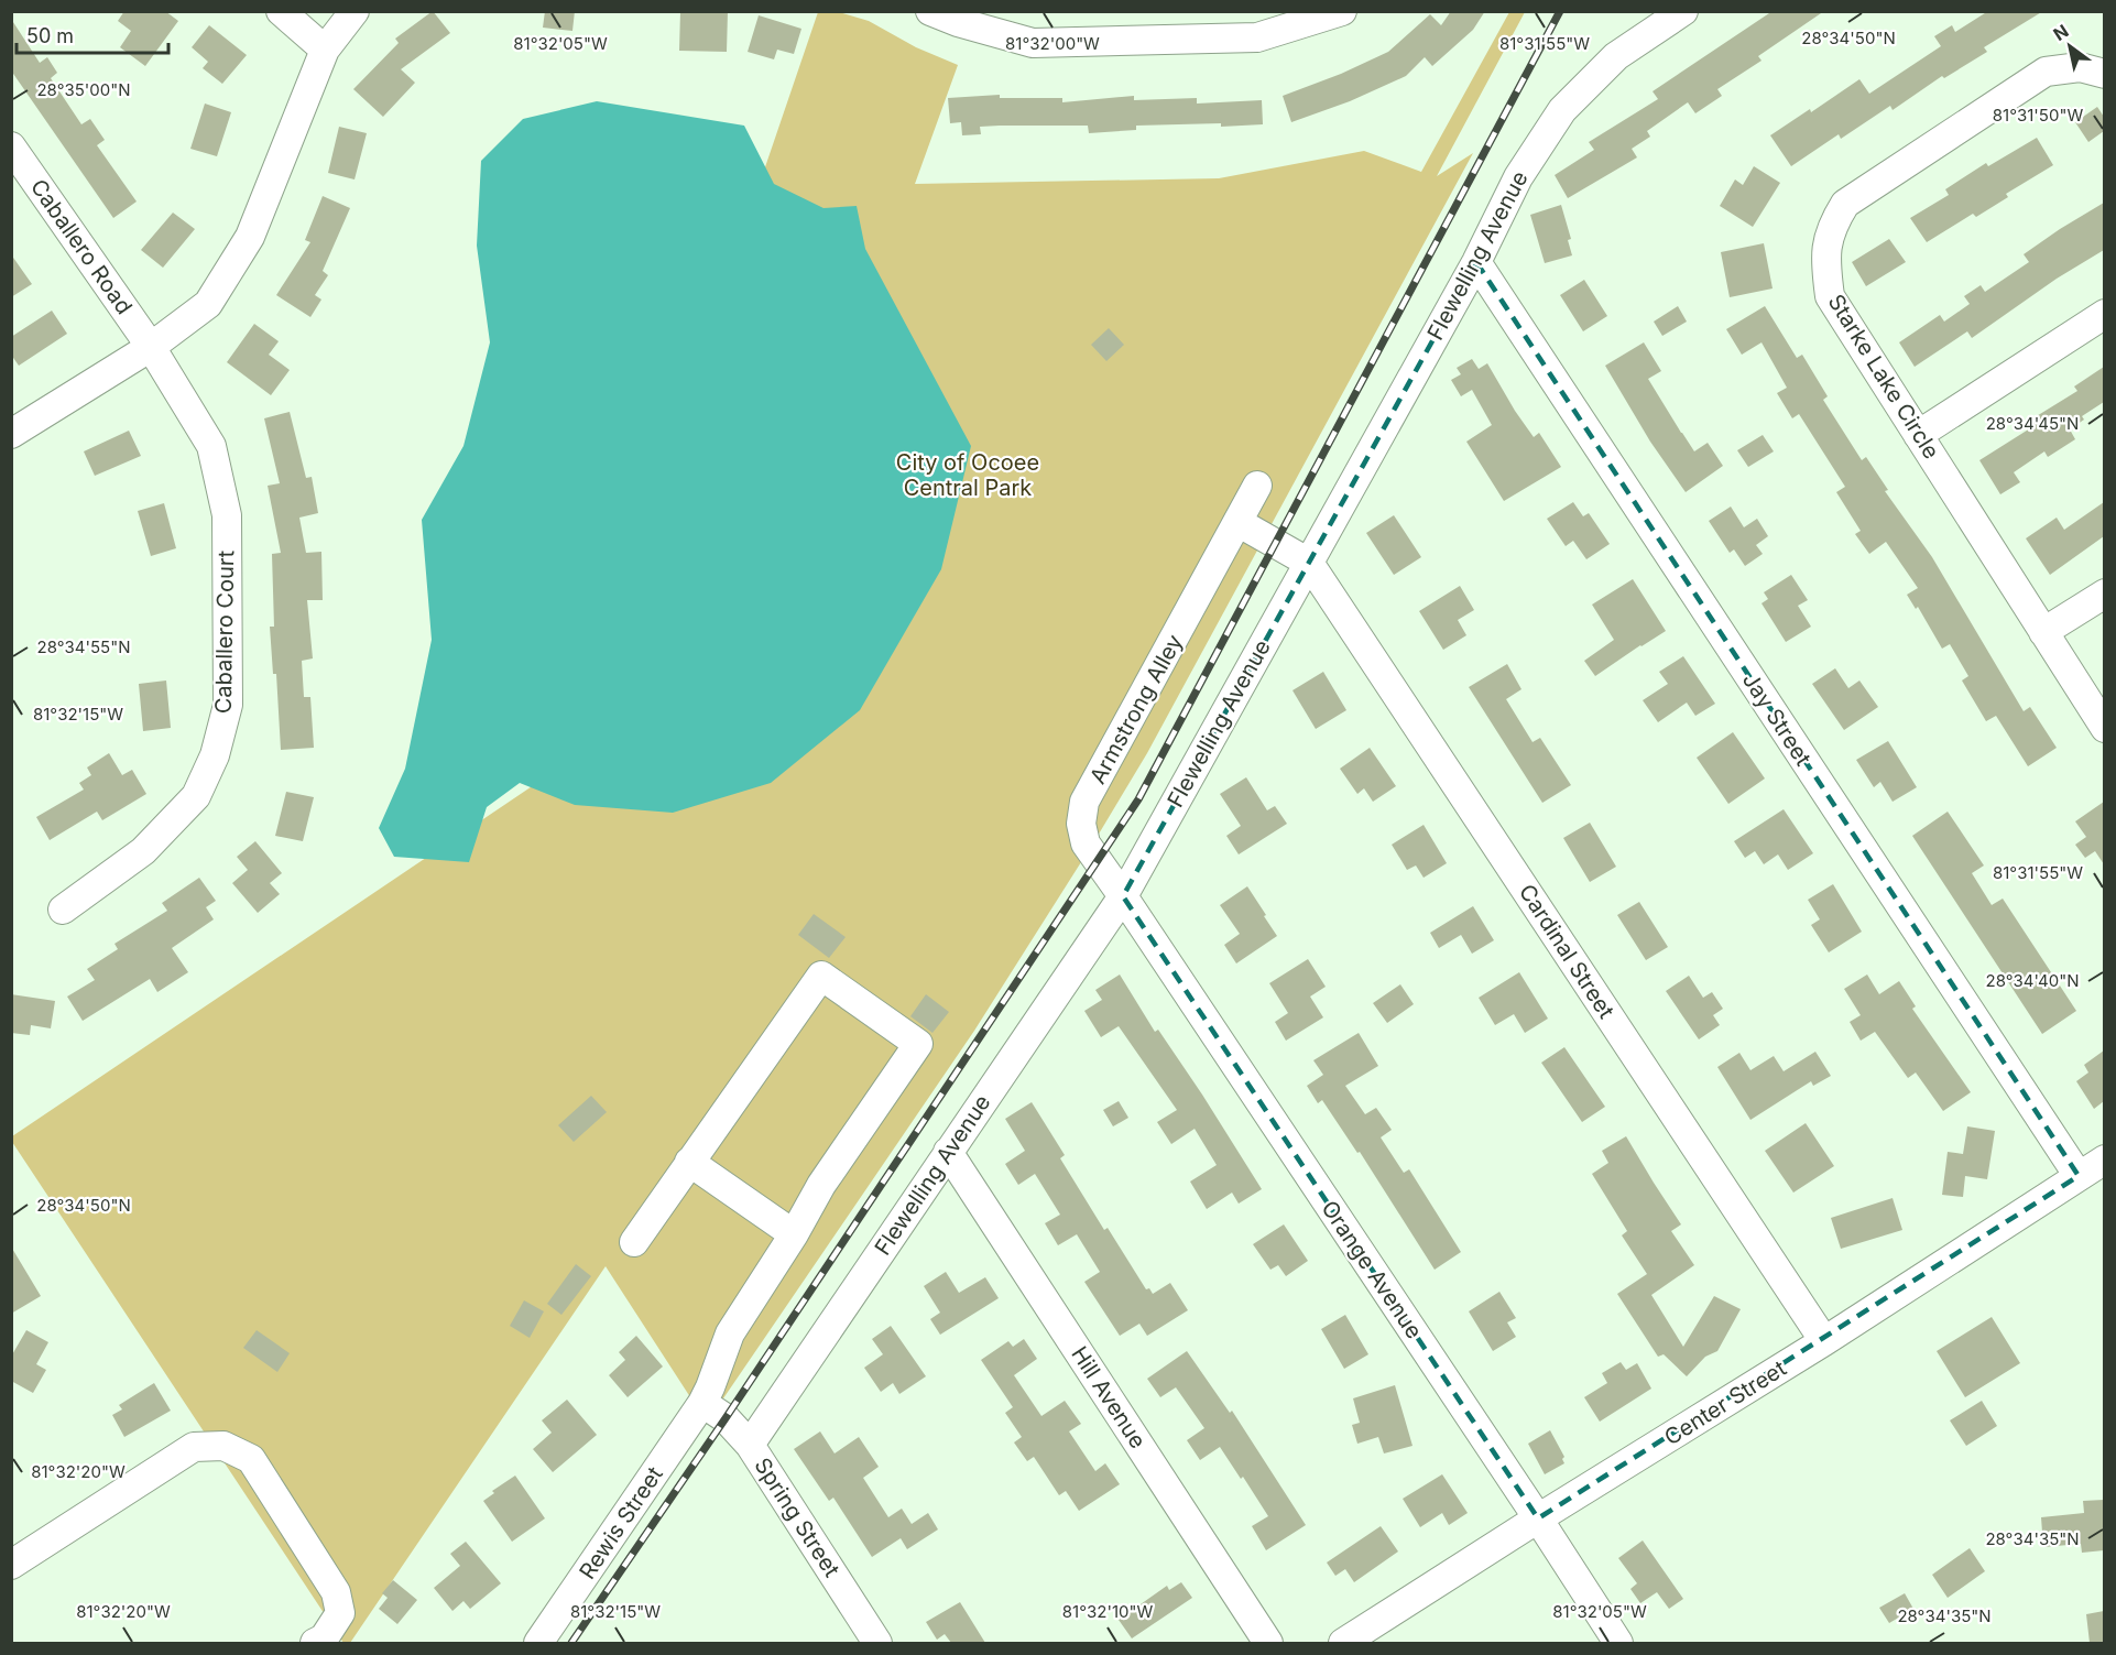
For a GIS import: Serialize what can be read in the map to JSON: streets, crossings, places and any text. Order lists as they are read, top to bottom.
{
  "streets": {
    "street": [
      "Caballero Road",
      "Flewelling Avenue",
      "Starke Lake Circle",
      "Caballero Court",
      "Armstrong Alley",
      "Jay Street",
      "Cardinal Street",
      "Orange Avenue",
      "Hill Avenue",
      "Center Street",
      "Spring Street",
      "Rewis Street"
    ]
  },
  "crossings": [
    ["Caballero Road", "Caballero Court"],
    ["Flewelling Avenue", "Armstrong Alley"],
    ["Flewelling Avenue", "Jay Street"],
    ["Flewelling Avenue", "Cardinal Street"],
    ["Flewelling Avenue", "Orange Avenue"],
    ["Flewelling Avenue", "Hill Avenue"],
    ["Flewelling Avenue", "Spring Street"],
    ["Armstrong Alley", "Orange Avenue"],
    ["Jay Street", "Center Street"],
    ["Cardinal Street", "Center Street"],
    ["Orange Avenue", "Center Street"],
    ["Spring Street", "Rewis Street"]
  ],
  "parks": ["City of Ocoee Central Park"],
  "scale_bar": "50 m",
  "north": "top left",
  "coordinates": [
    "28°34'50\"N",
    "81°32'05\"W",
    "81°32'00\"W",
    "81°31'55\"W",
    "28°35'00\"N",
    "81°31'50\"W",
    "28°34'45\"N",
    "28°34'55\"N",
    "81°32'15\"W",
    "28°34'40\"N",
    "81°32'20\"W",
    "28°34'35\"N",
    "81°32'10\"W"
  ]
}
